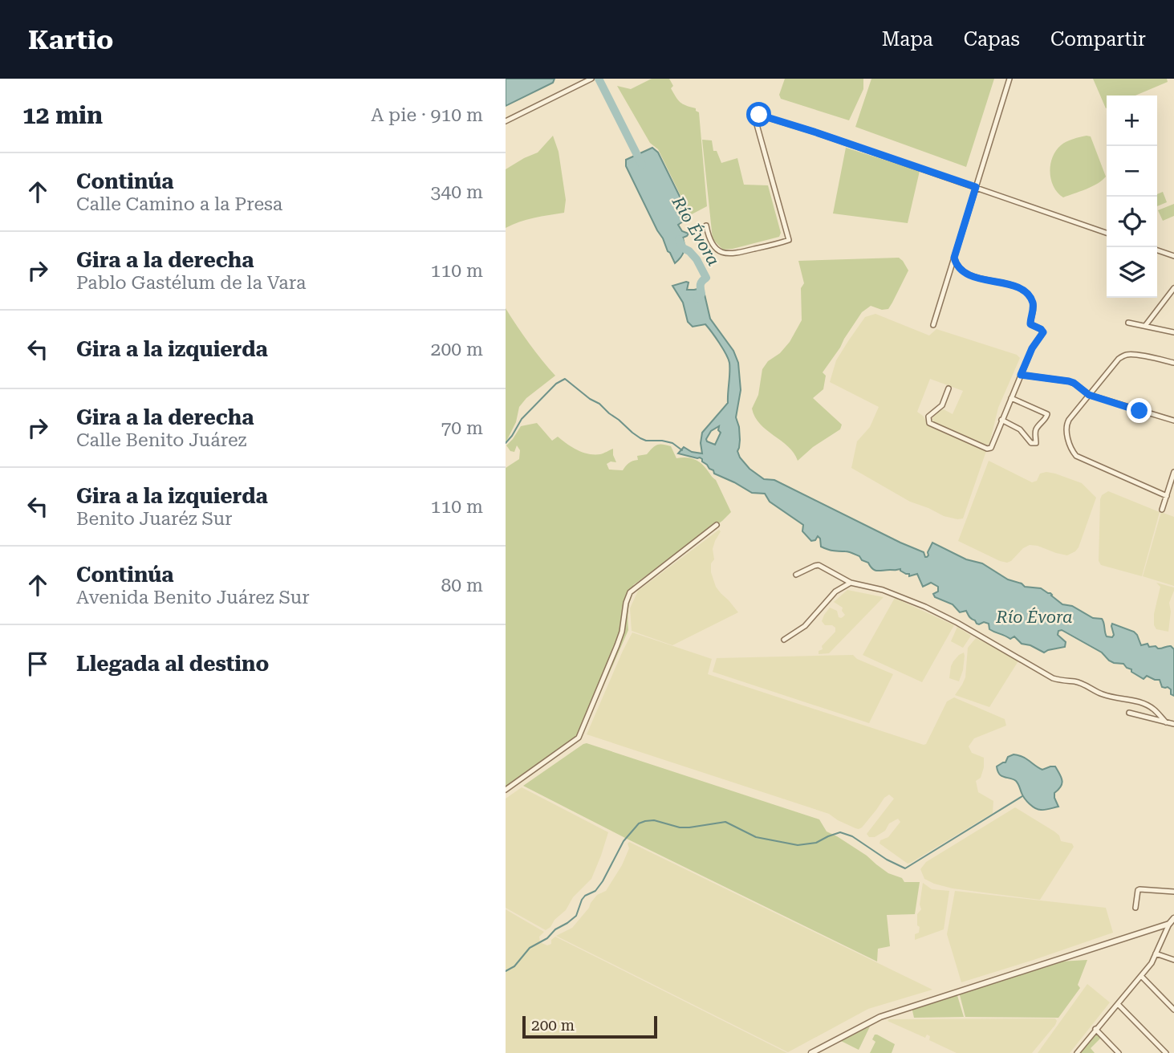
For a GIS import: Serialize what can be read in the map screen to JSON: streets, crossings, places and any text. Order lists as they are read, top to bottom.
{
  "water": ["Río Évora"],
  "scale_bar": "200 m",
  "page": {
    "header": "Kartio",
    "nav": ["Mapa", "Capas", "Compartir"],
    "heading": ["12 min", "A pie · 910 m"],
    "map_buttons": ["+", "−"],
    "list": [
      ["Continúa", "Calle Camino a la Presa", "340 m"],
      ["Gira a la derecha", "Pablo Gastélum de la Vara", "110 m"],
      ["Gira a la izquierda", "200 m"],
      ["Gira a la derecha", "Calle Benito Juárez", "70 m"],
      ["Gira a la izquierda", "Benito Juaréz Sur", "110 m"],
      ["Continúa", "Avenida Benito Juárez Sur", "80 m"],
      "Llegada al destino"
    ],
    "scale": "200 m"
  }
}
